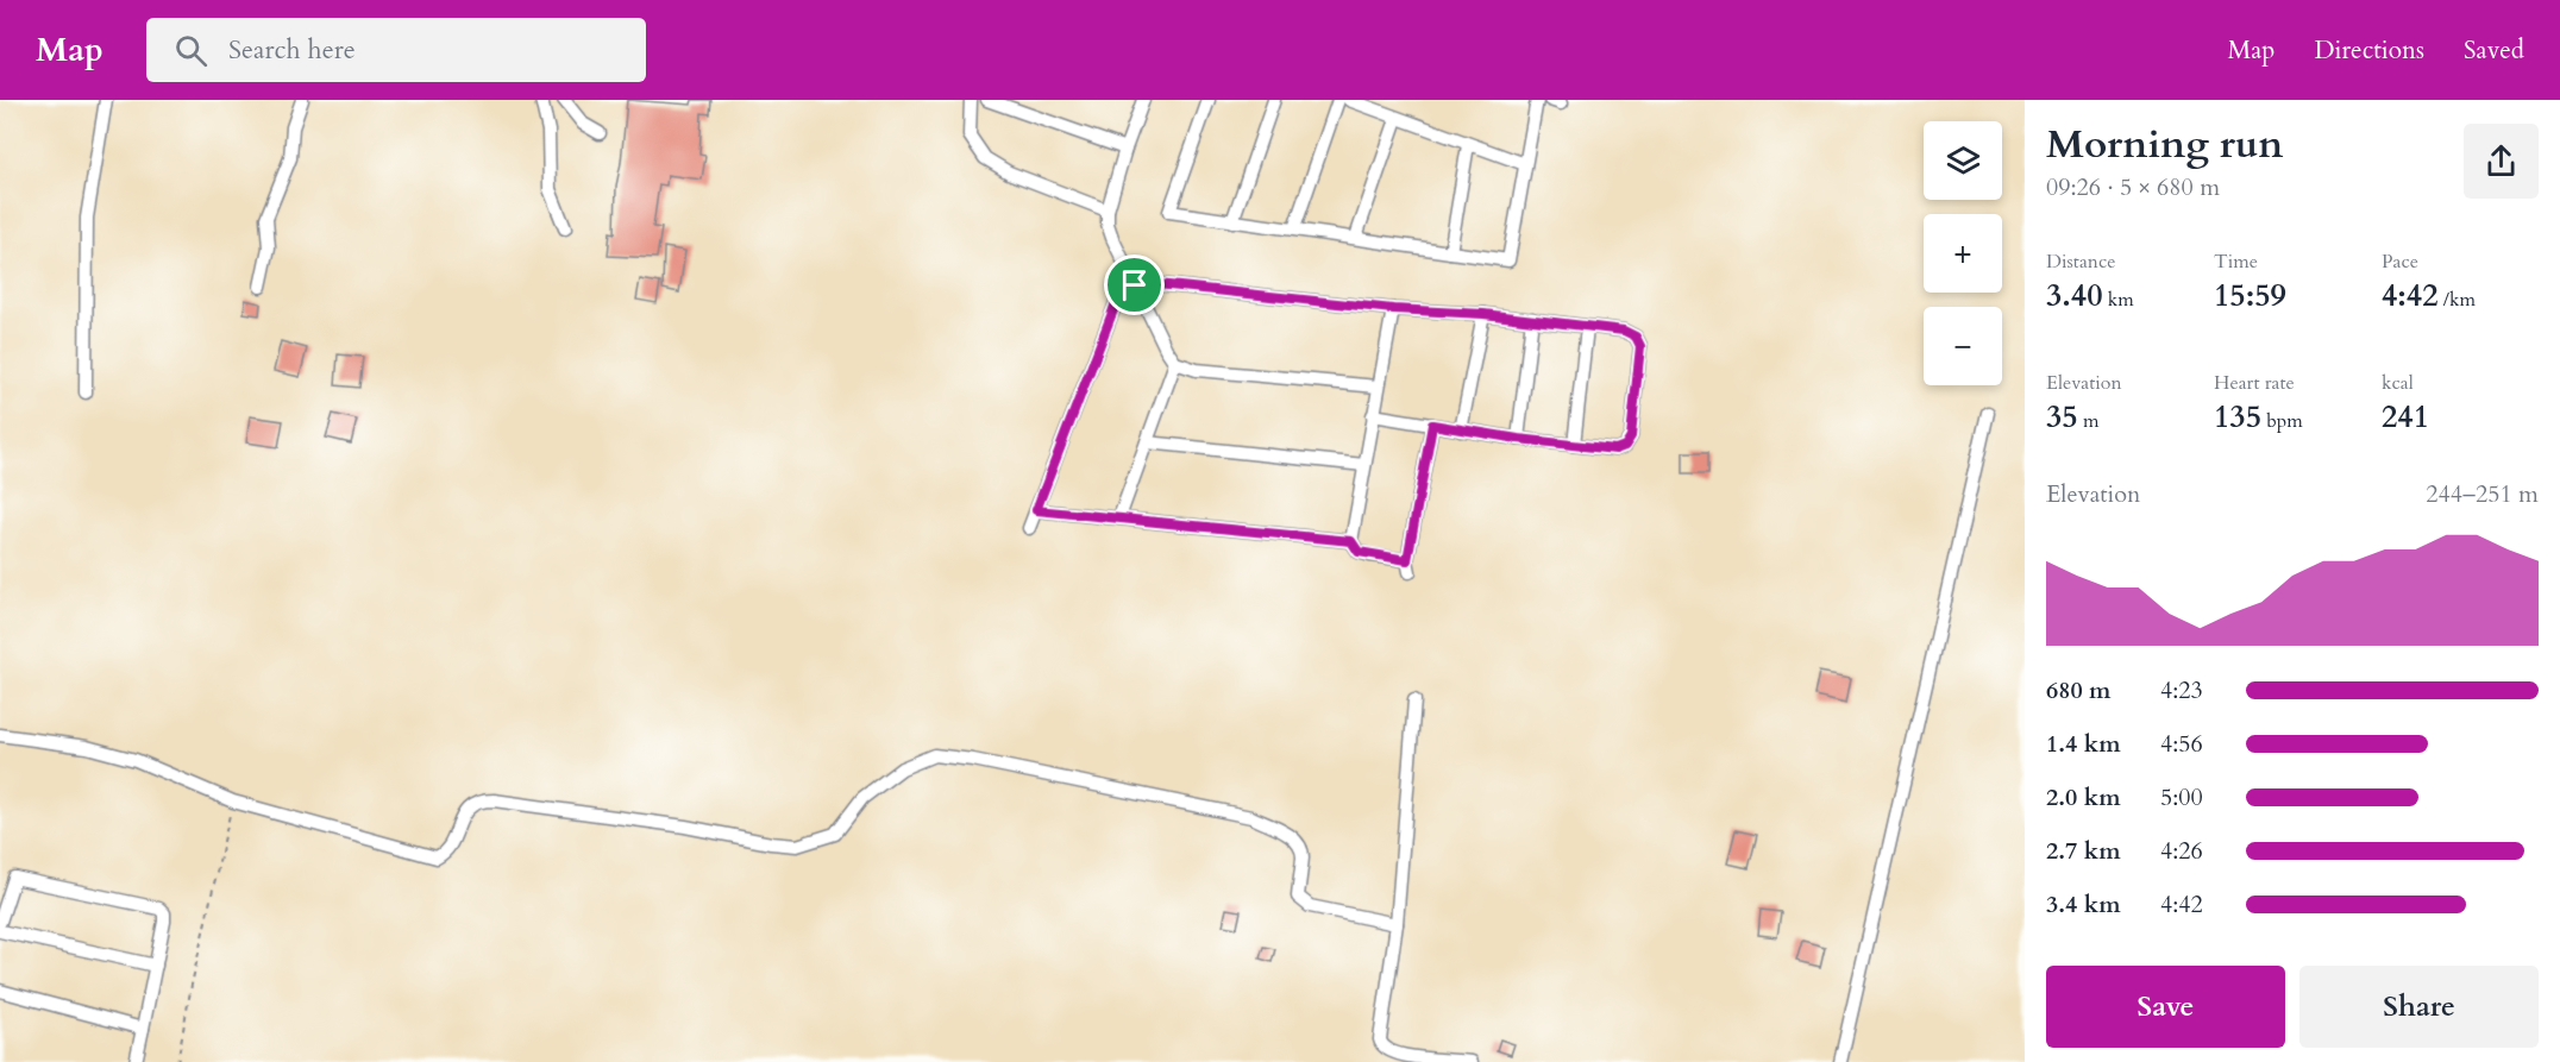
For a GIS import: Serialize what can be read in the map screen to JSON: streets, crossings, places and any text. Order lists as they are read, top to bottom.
{
  "page": {
    "header": "Map",
    "search": "Search here",
    "nav": ["Map", "Directions", "Saved"],
    "heading": ["Morning run", "09:26 · 5 × 680 m"],
    "map_buttons": ["+", "−"],
    "stats": [
      ["Distance", "3.40 km"],
      ["Time", "15:59"],
      ["Pace", "4:42 /km"],
      ["Elevation", "35 m"],
      ["Heart rate", "135 bpm"],
      ["kcal", "241"]
    ],
    "chart": ["Elevation", "244–251 m"],
    "list": [
      {
        "name": "680 m",
        "note": "4:23"
      },
      {
        "name": "1.4 km",
        "note": "4:56"
      },
      {
        "name": "2.0 km",
        "note": "5:00"
      },
      {
        "name": "2.7 km",
        "note": "4:26"
      },
      {
        "name": "3.4 km",
        "note": "4:42"
      }
    ],
    "buttons": ["Save", "Share"]
  }
}
